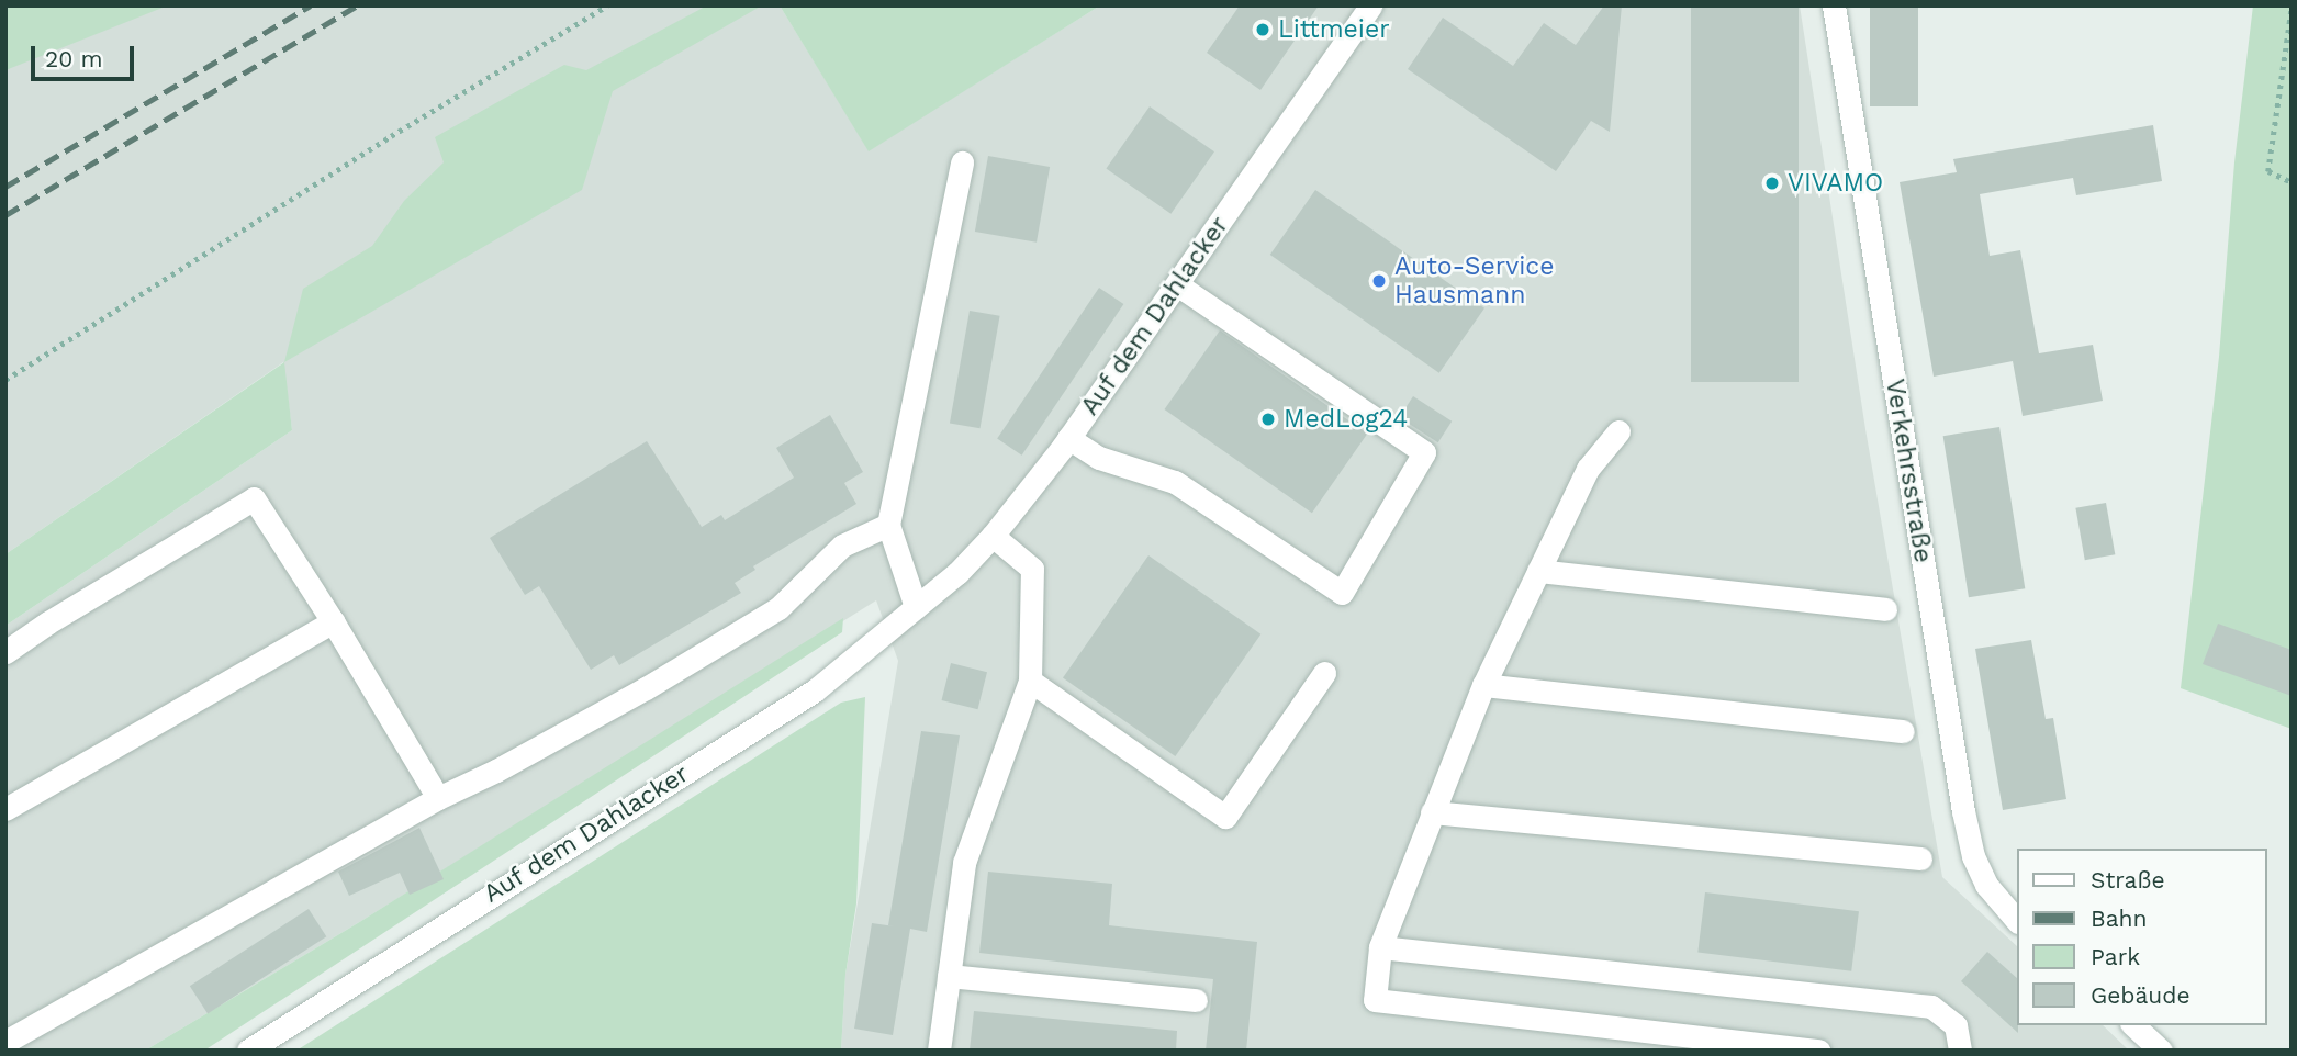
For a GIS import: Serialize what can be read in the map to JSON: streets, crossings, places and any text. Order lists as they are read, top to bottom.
{
  "streets": {
    "street": ["Auf dem Dahlacker", "Verkehrsstraße"]
  },
  "places": [
    "Littmeier",
    "VIVAMO",
    "Auto-Service Hausmann",
    "MedLog24"
  ],
  "legend": [
    "Straße",
    "Bahn",
    "Park",
    "Gebäude"
  ],
  "scale_bar": "20 m"
}
